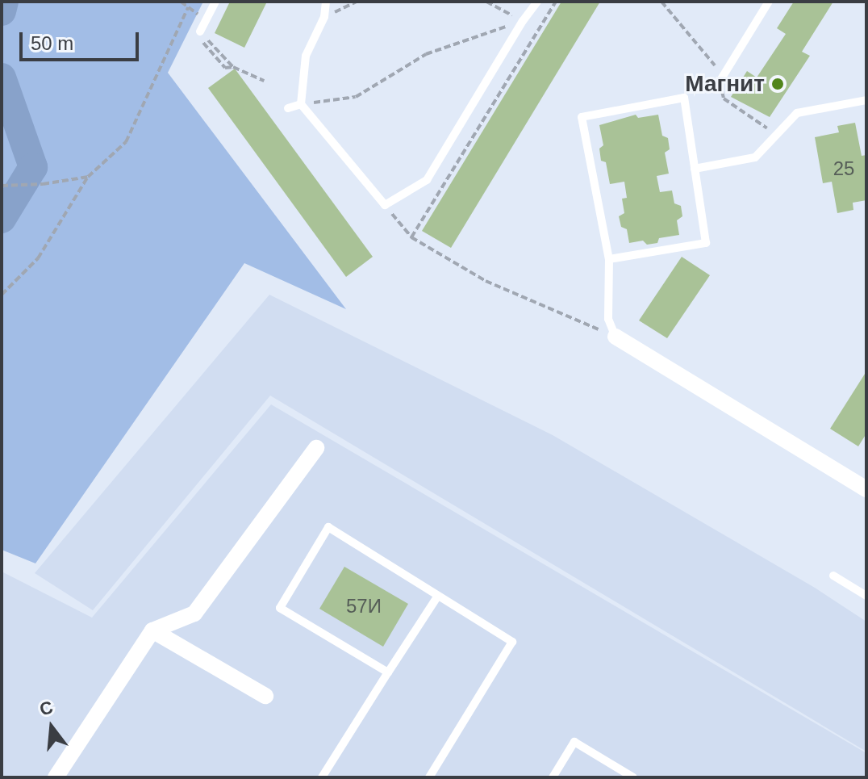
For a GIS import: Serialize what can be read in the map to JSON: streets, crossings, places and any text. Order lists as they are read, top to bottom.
{
  "places": ["Магнит"],
  "house_numbers": ["25", "57И"],
  "scale_bar": "50 m",
  "north": "top"
}
